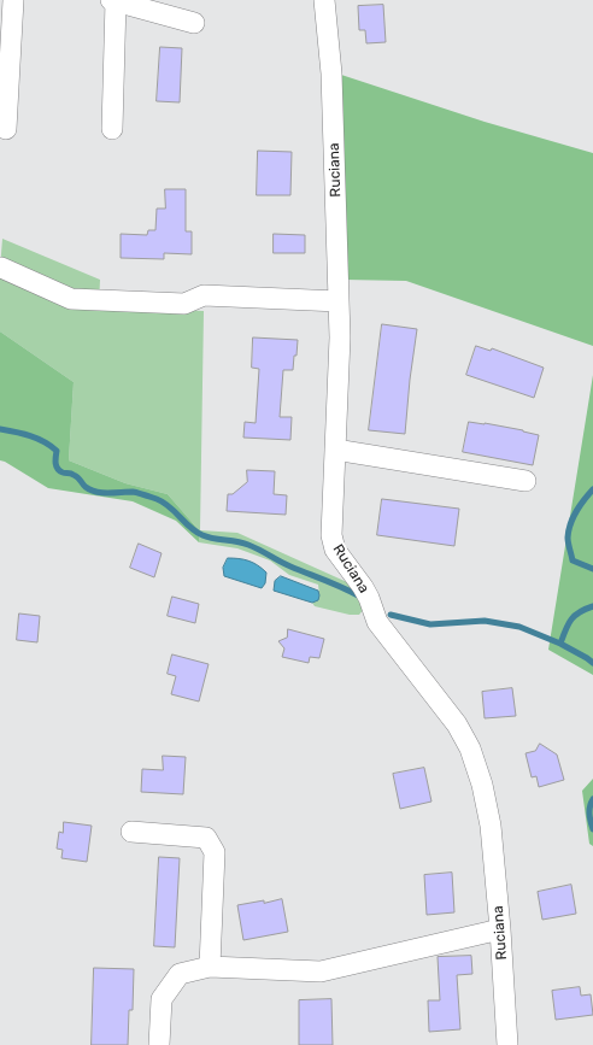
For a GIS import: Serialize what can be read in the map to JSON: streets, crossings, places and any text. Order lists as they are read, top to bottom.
{
  "streets": {
    "street": ["Ruciana"]
  }
}
